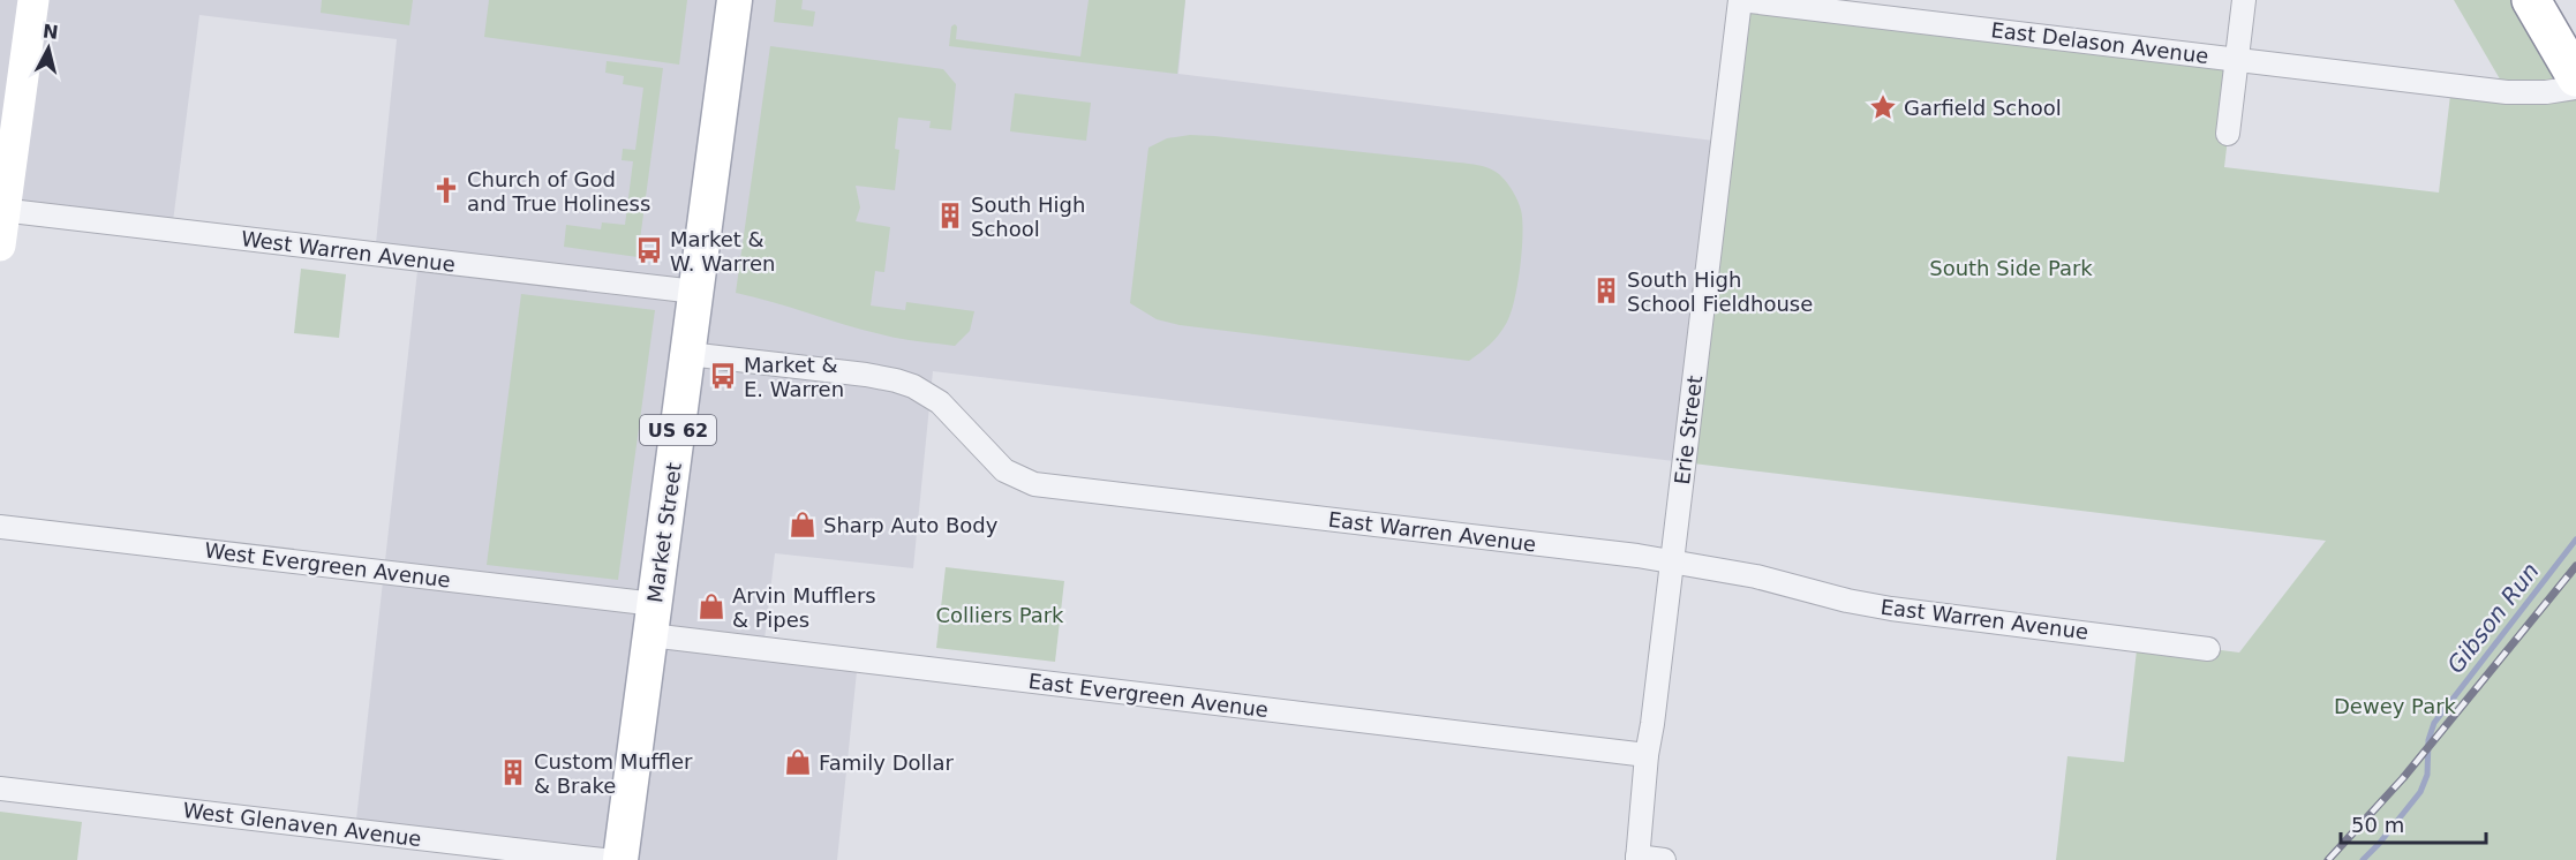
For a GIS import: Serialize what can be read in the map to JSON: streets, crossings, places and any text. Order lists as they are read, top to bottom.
{
  "streets": {
    "main road": ["US 62", "Market Street"],
    "street": [
      "East Delason Avenue",
      "West Warren Avenue",
      "Erie Street",
      "East Warren Avenue",
      "West Evergreen Avenue",
      "East Evergreen Avenue",
      "West Glenaven Avenue"
    ]
  },
  "crossings": [
    ["East Delason Avenue", "Erie Street"],
    ["West Warren Avenue", "Market Street"],
    ["Erie Street", "East Warren Avenue"],
    ["Erie Street", "East Evergreen Avenue"],
    ["East Warren Avenue", "Market Street"],
    ["Market Street", "West Evergreen Avenue"],
    ["Market Street", "East Evergreen Avenue"],
    ["West Evergreen Avenue", "East Evergreen Avenue"]
  ],
  "water": ["Gibson Run"],
  "parks": ["South Side Park", "Colliers Park", "Dewey Park"],
  "places": {
    "place": ["Garfield School"],
    "church": ["Church of God and True Holiness"],
    "building": ["South High School", "South High School Fieldhouse", "Custom Muffler & Brake"],
    "bus stop": ["Market & W. Warren", "Market & E. Warren"],
    "shop": ["Sharp Auto Body", "Arvin Mufflers & Pipes", "Family Dollar"]
  },
  "scale_bar": "50 m",
  "north": "top"
}
